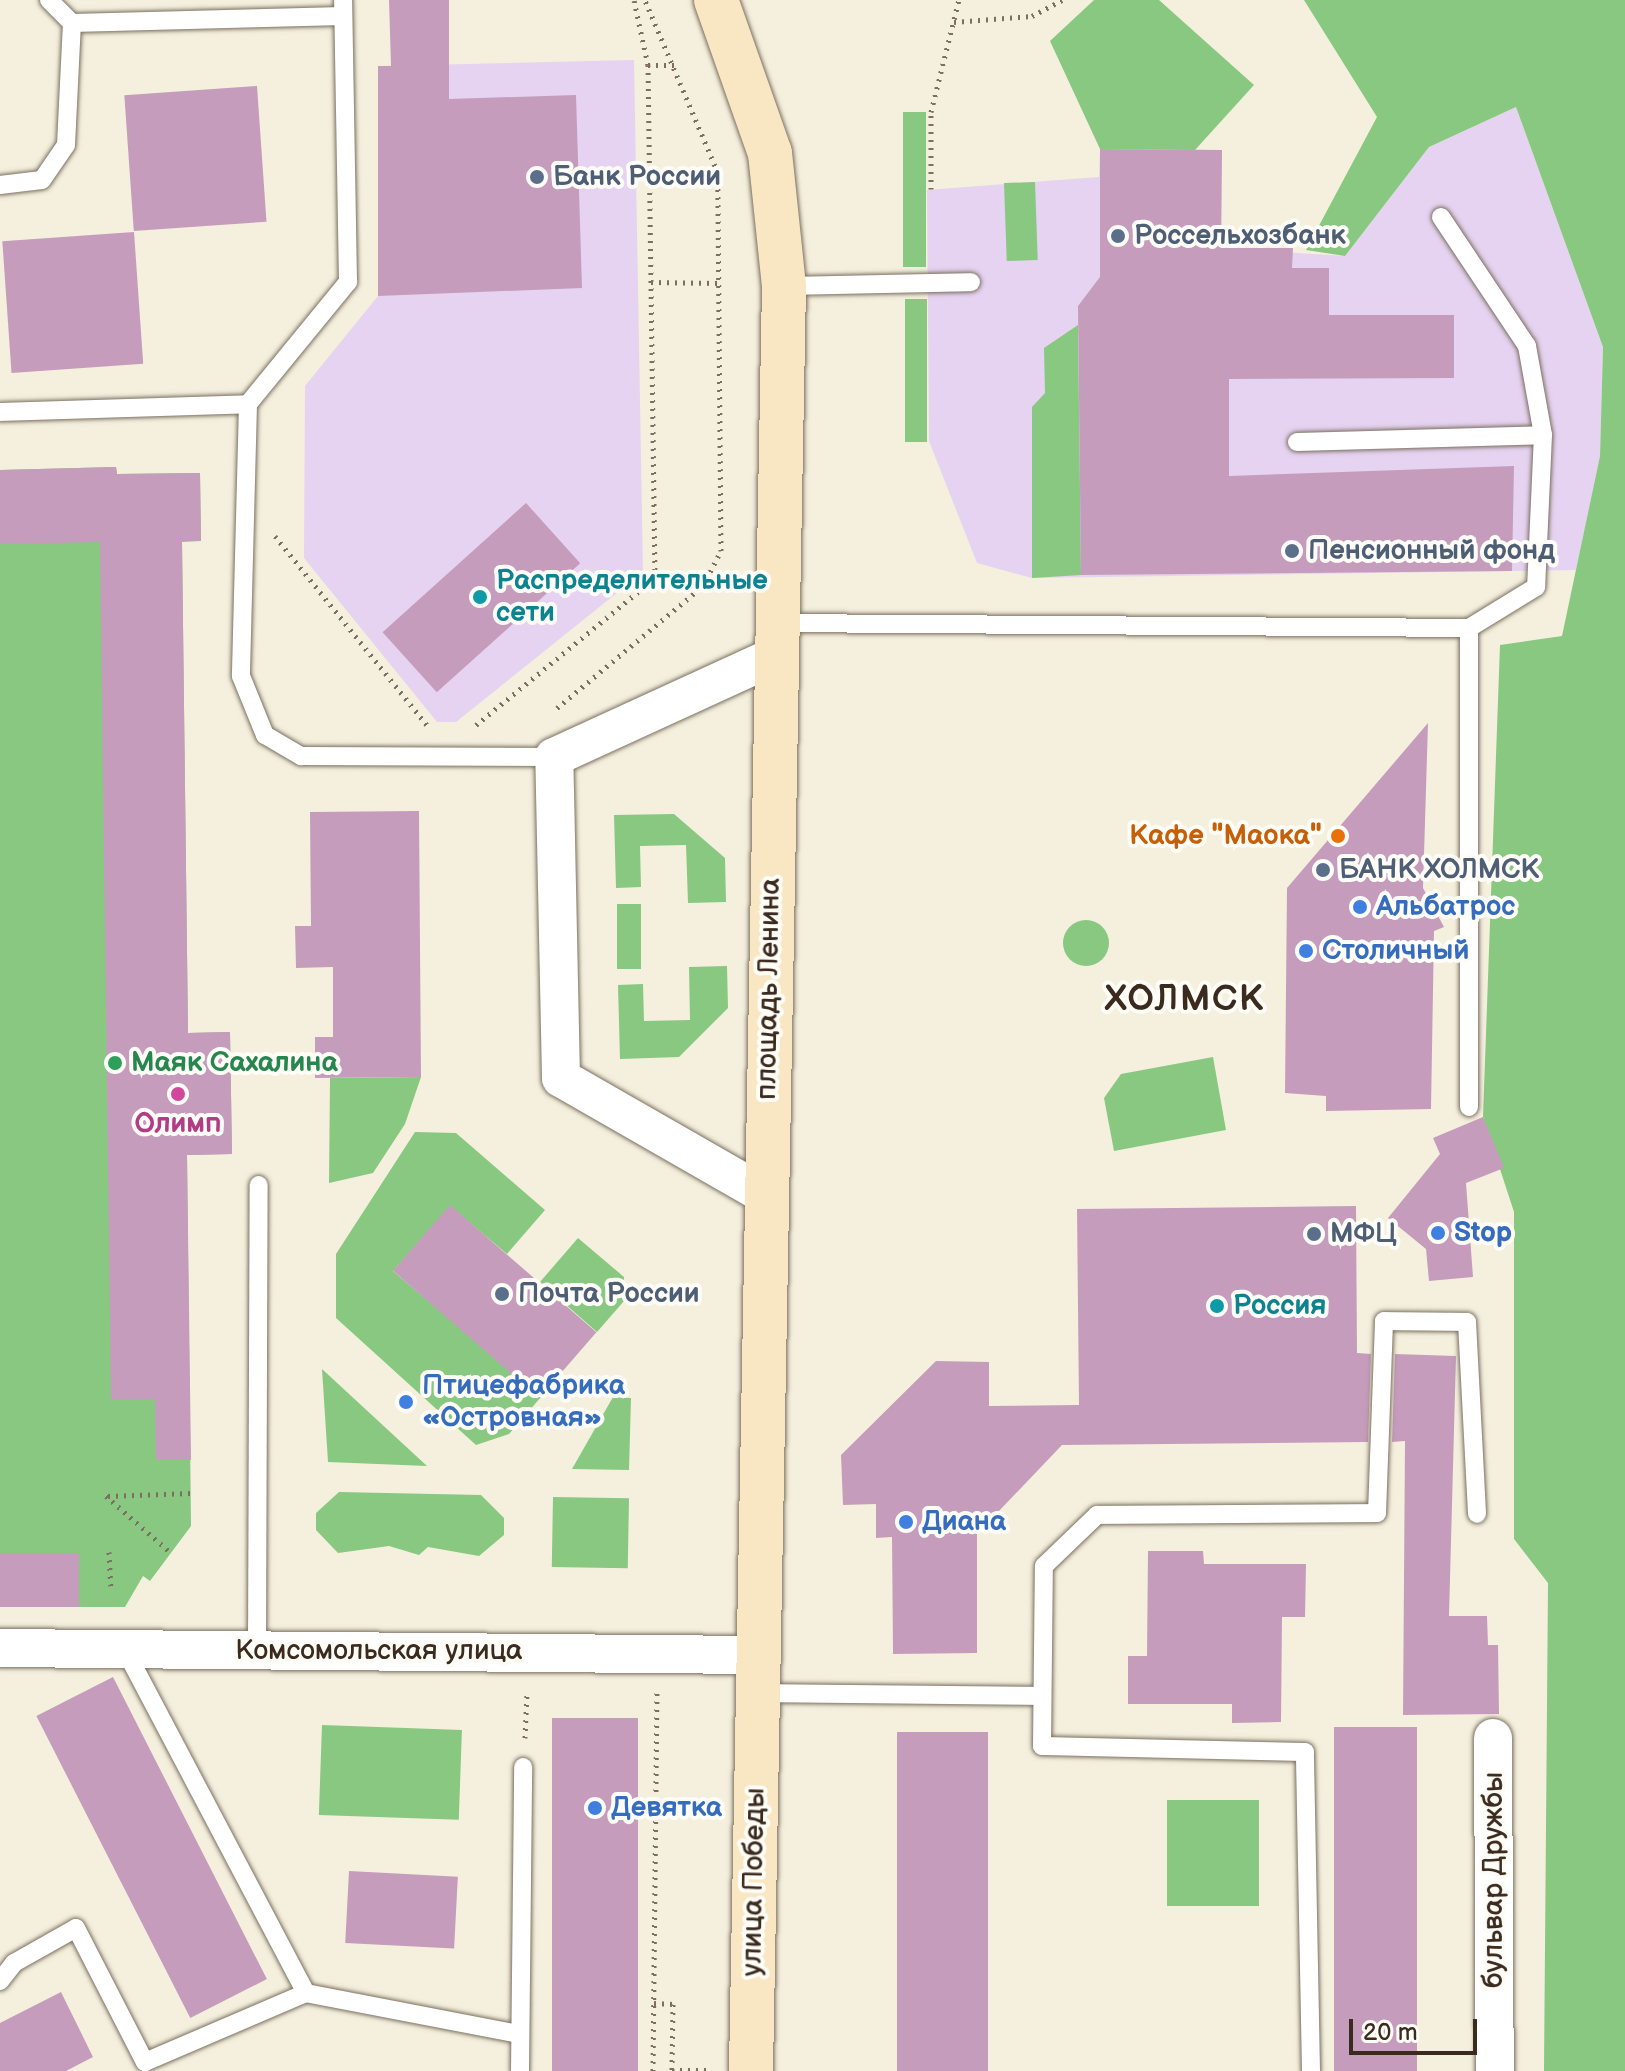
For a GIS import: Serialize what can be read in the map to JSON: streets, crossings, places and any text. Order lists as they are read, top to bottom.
{
  "streets": {
    "main road": ["площадь Ленина", "улица Победы"],
    "street": ["Комсомольская улица", "бульвар Дружбы"]
  },
  "crossings": [
    ["площадь Ленина", "Комсомольская улица"],
    ["площадь Ленина", "улица Победы"],
    ["Комсомольская улица", "улица Победы"]
  ],
  "districts": ["ХОЛМСК"],
  "places": [
    "Банк России",
    "Россельхозбанк",
    "Пенсионный фонд",
    "Распределительные сети",
    "Кафе \"Маока\"",
    "БАНК ХОЛМСК",
    "Альбатрос",
    "Столичный",
    "Маяк Сахалина",
    "Олимп",
    "Stop",
    "МФЦ",
    "Почта России",
    "Россия",
    "Птицефабрика «Островная»",
    "Диана",
    "Девятка"
  ],
  "scale_bar": "20 m"
}
